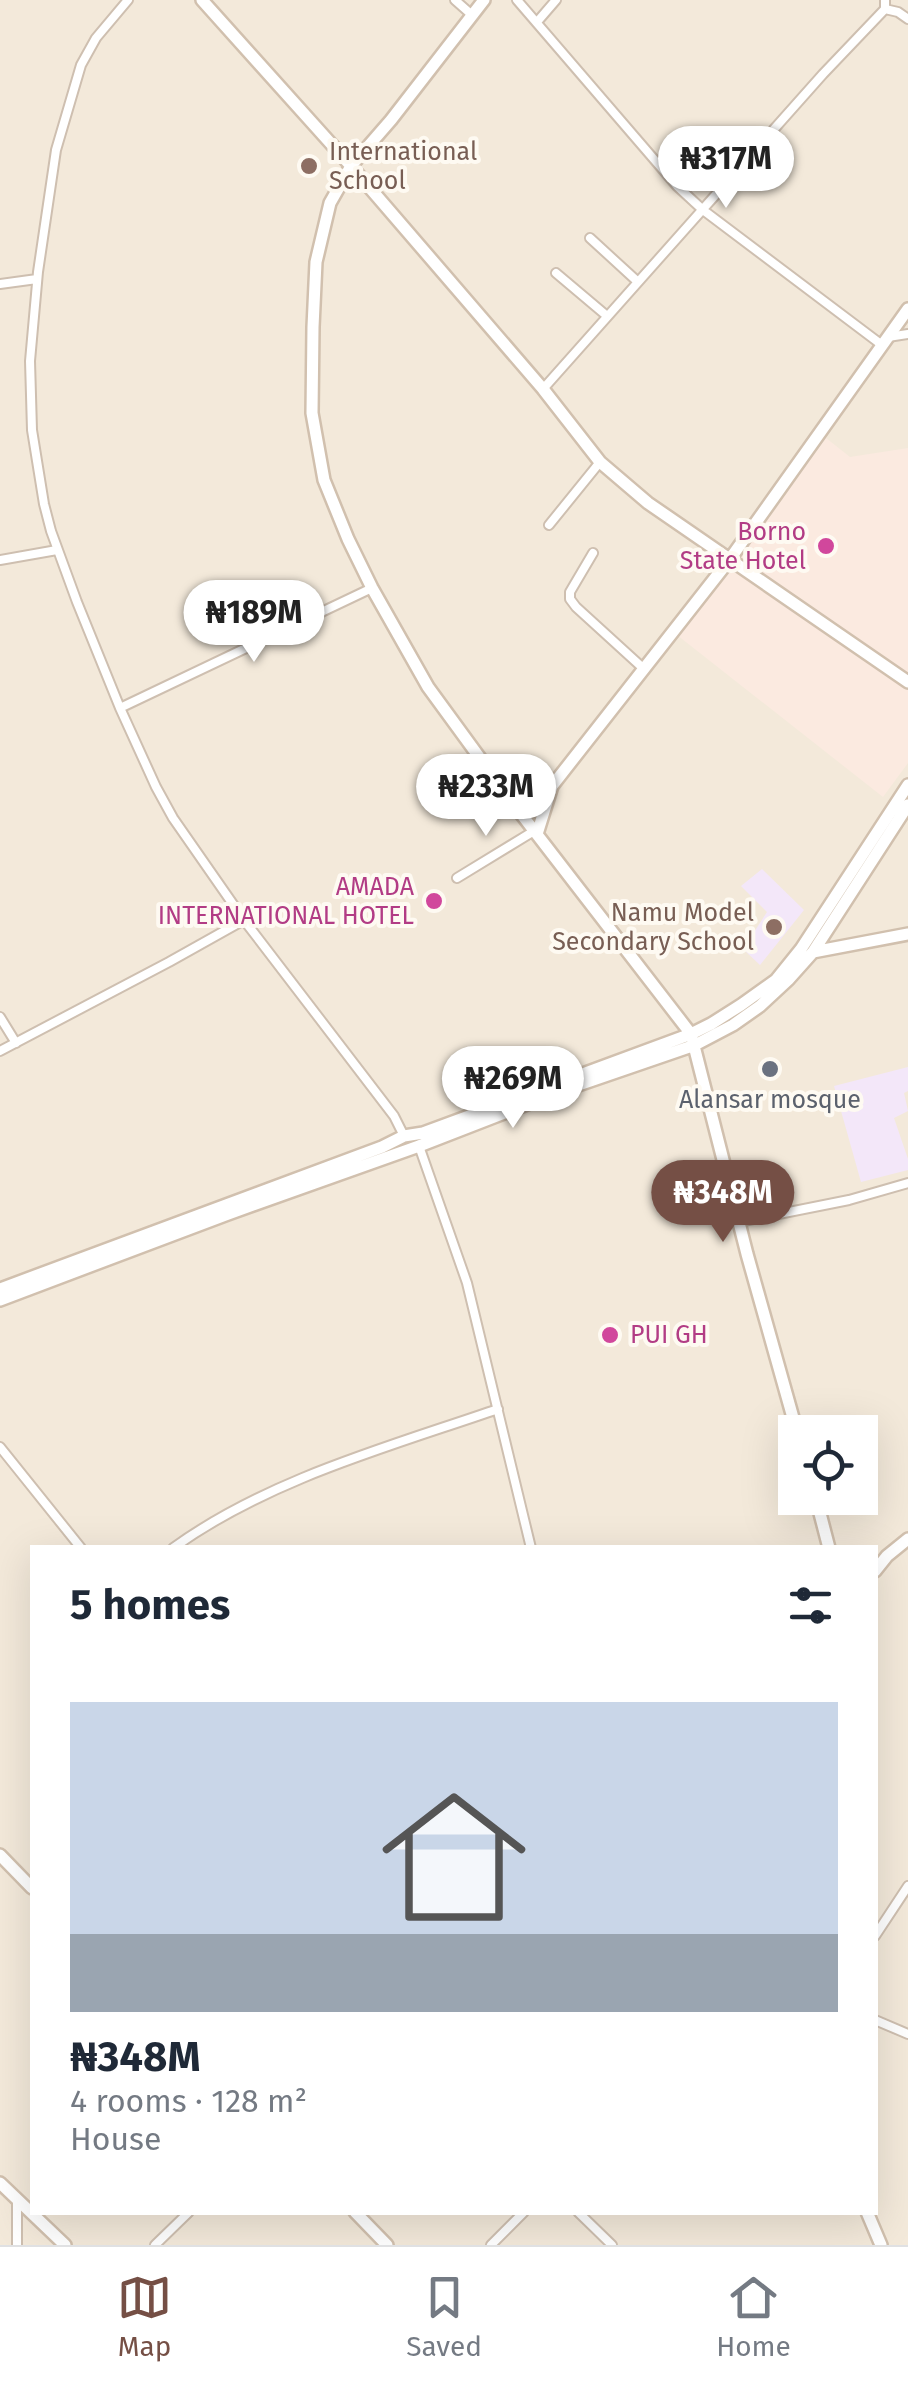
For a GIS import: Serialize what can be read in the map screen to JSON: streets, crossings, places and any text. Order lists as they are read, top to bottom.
{
  "places": [
    "International School",
    "Borno State Hotel",
    "AMADA INTERNATIONAL HOTEL",
    "Namu Model Secondary School",
    "Alansar mosque",
    "PUI GH"
  ],
  "page": {
    "price": [
      "₦317M",
      "₦189M",
      "₦233M",
      "₦269M",
      "₦348M"
    ],
    "heading": "5 homes",
    "list": [
      {
        "name": "₦348M",
        "note": "4 rooms · 128 m² · House"
      }
    ],
    "tabs": ["Map", "Saved", "Home"]
  }
}
